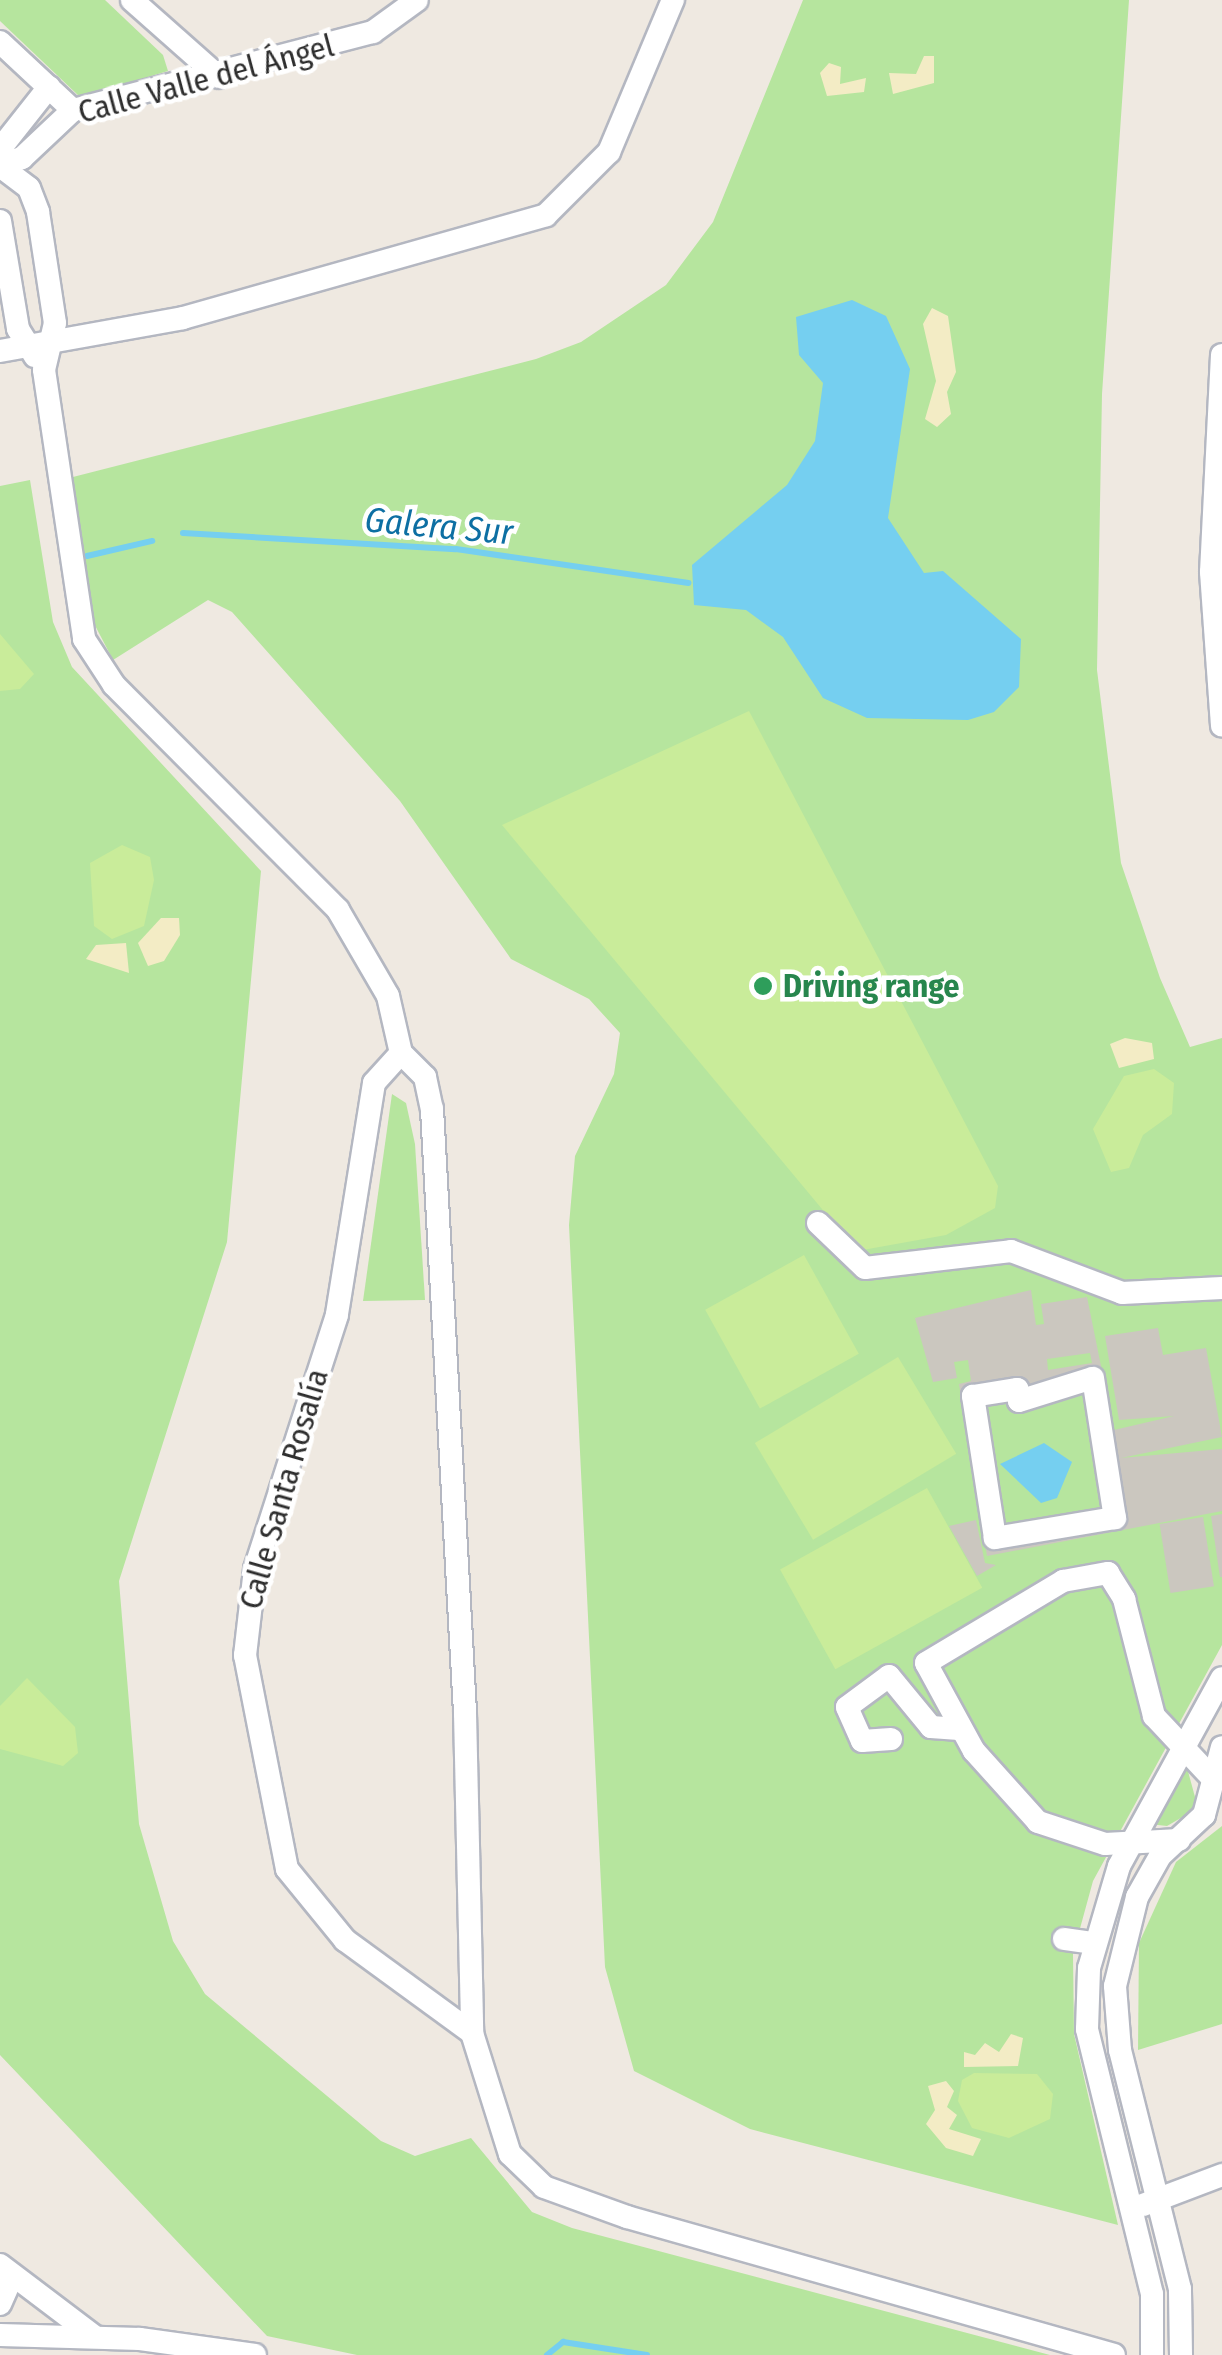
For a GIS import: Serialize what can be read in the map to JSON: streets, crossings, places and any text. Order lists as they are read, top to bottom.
{
  "streets": {
    "street": ["Calle Valle del Ángel", "Calle Santa Rosalía"]
  },
  "water": ["Galera Sur"],
  "places": ["Driving range"]
}
